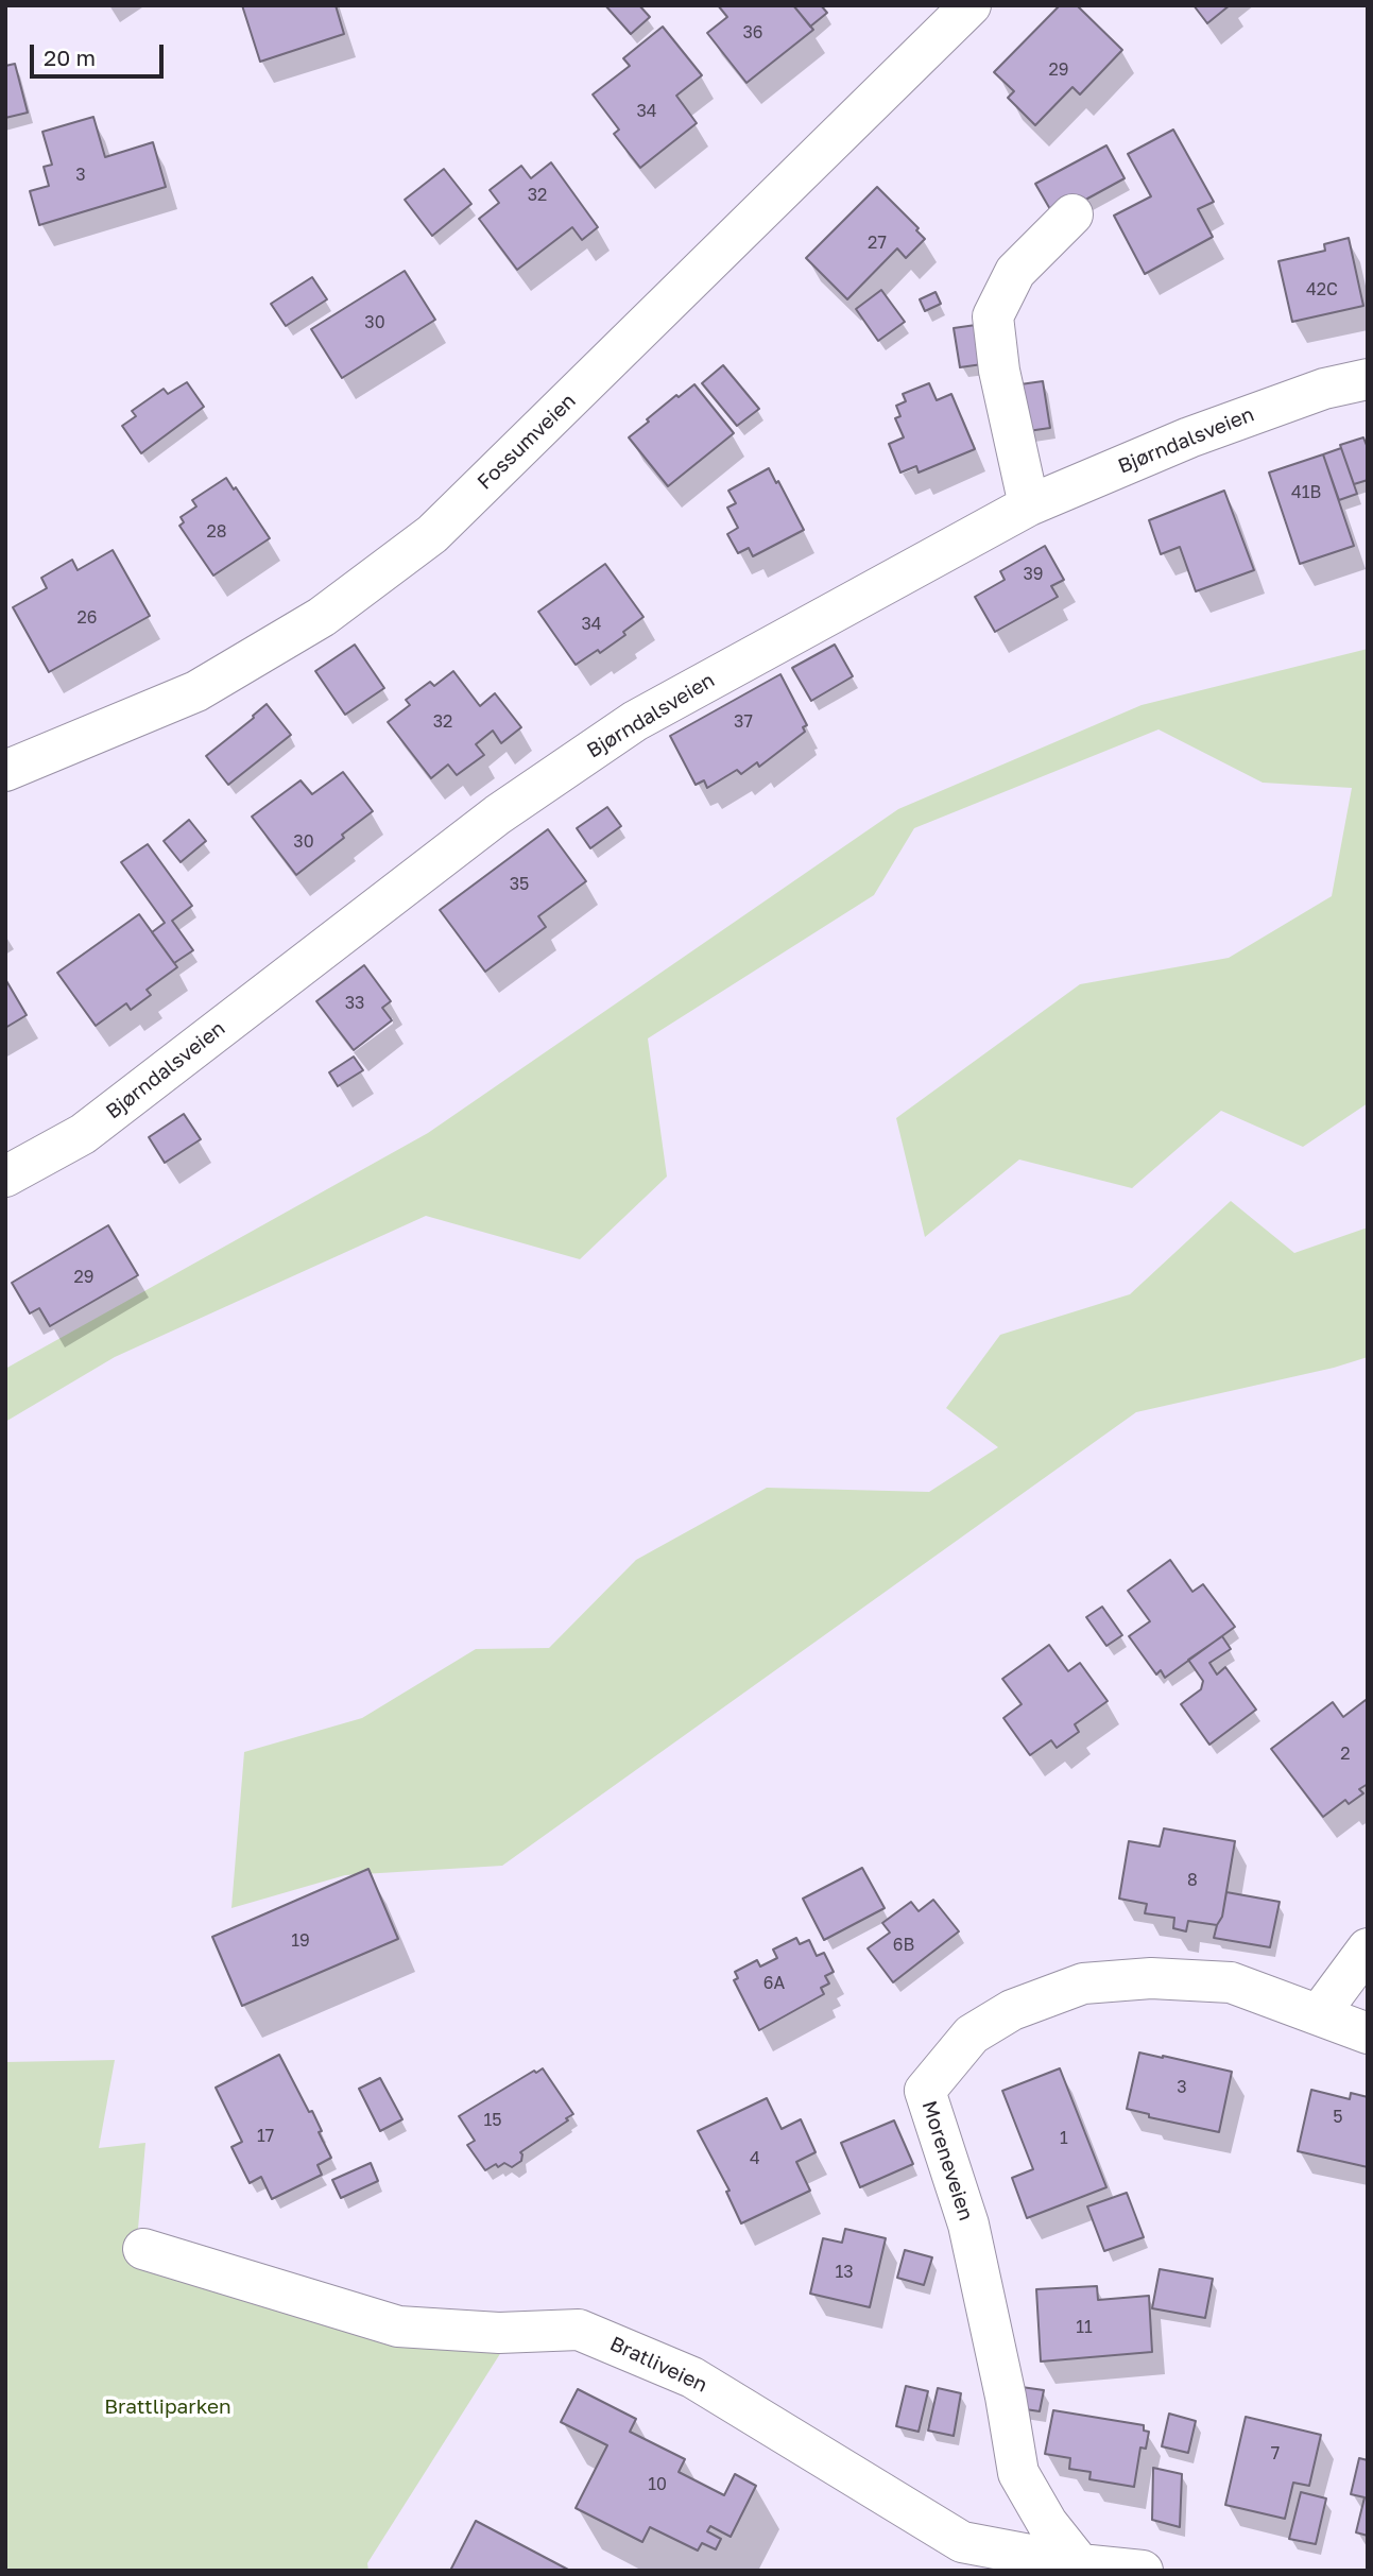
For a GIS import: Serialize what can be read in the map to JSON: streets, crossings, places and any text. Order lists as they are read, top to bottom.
{
  "streets": {
    "street": [
      "Bjørndalsveien",
      "Fossumveien",
      "Moreneveien",
      "Bratliveien"
    ]
  },
  "crossings": [
    ["Moreneveien", "Bratliveien"]
  ],
  "parks": ["Brattliparken"],
  "house_numbers": [
    "36",
    "29",
    "34",
    "3",
    "32",
    "27",
    "42C",
    "30",
    "41B",
    "28",
    "39",
    "26",
    "34",
    "32",
    "37",
    "30",
    "35",
    "33",
    "29",
    "2",
    "8",
    "19",
    "6B",
    "6A",
    "3",
    "5",
    "15",
    "17",
    "1",
    "4",
    "13",
    "11",
    "7",
    "10"
  ],
  "scale_bar": "20 m"
}
